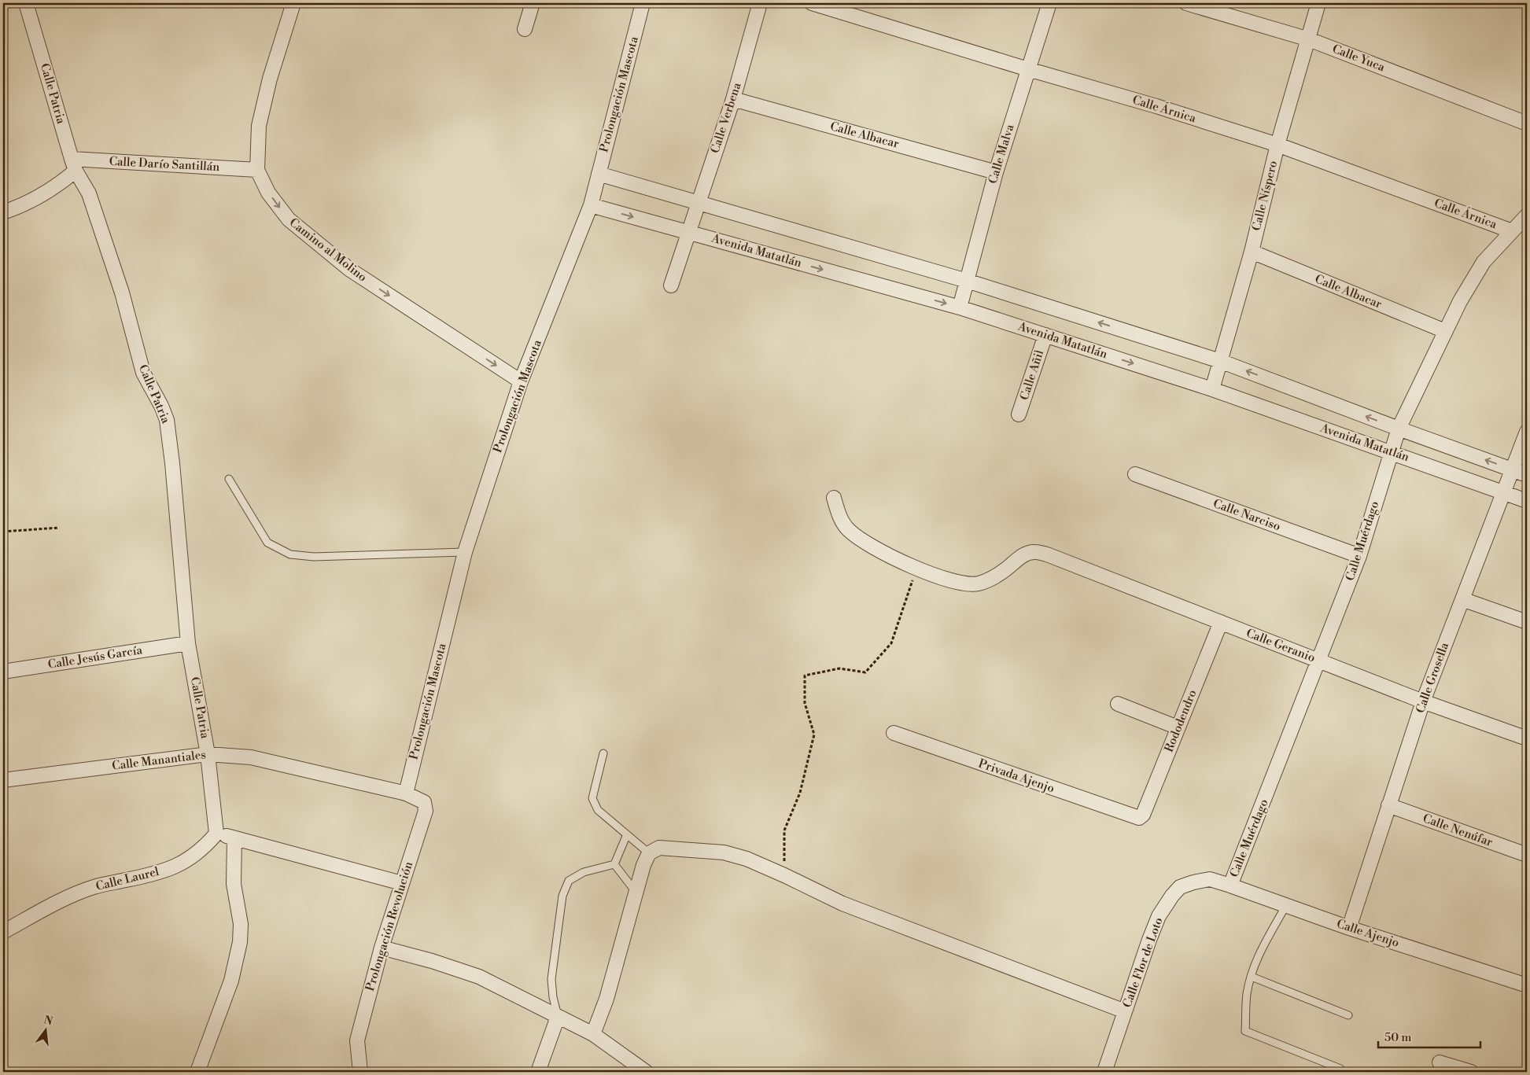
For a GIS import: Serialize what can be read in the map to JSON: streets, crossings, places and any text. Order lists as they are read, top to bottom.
{
  "streets": {
    "street": [
      "Calle Yuca",
      "Calle Patria",
      "Prolongación Mascota",
      "Calle Árnica",
      "Calle Verbena",
      "Calle Albacar",
      "Calle Malva",
      "Calle Darío Santillán",
      "Calle Níspero",
      "Camino al Molino",
      "Avenida Matatlán",
      "Calle Añil",
      "Calle Narciso",
      "Calle Muérdago",
      "Calle Geranio",
      "Calle Jesús García",
      "Calle Grosella",
      "Rododendro",
      "Calle Manantiales",
      "Privada Ajenjo",
      "Calle Nenúfar",
      "Calle Laurel",
      "Prolongación Revolución",
      "Calle Ajenjo",
      "Calle Flor de Loto"
    ]
  },
  "crossings": [
    ["Calle Yuca", "Calle Níspero"],
    ["Calle Patria", "Calle Darío Santillán"],
    ["Calle Patria", "Calle Jesús García"],
    ["Calle Patria", "Calle Manantiales"],
    ["Prolongación Mascota", "Camino al Molino"],
    ["Prolongación Mascota", "Avenida Matatlán"],
    ["Prolongación Mascota", "Calle Manantiales"],
    ["Prolongación Mascota", "Prolongación Revolución"],
    ["Calle Árnica", "Calle Malva"],
    ["Calle Árnica", "Calle Níspero"],
    ["Calle Árnica", "Calle Muérdago"],
    ["Calle Verbena", "Calle Albacar"],
    ["Calle Verbena", "Avenida Matatlán"],
    ["Calle Albacar", "Calle Malva"],
    ["Calle Albacar", "Calle Níspero"],
    ["Calle Albacar", "Calle Muérdago"],
    ["Calle Malva", "Avenida Matatlán"],
    ["Calle Darío Santillán", "Camino al Molino"],
    ["Calle Níspero", "Avenida Matatlán"],
    ["Avenida Matatlán", "Calle Añil"],
    ["Avenida Matatlán", "Calle Muérdago"],
    ["Avenida Matatlán", "Calle Grosella"],
    ["Calle Narciso", "Calle Muérdago"],
    ["Calle Muérdago", "Calle Geranio"],
    ["Calle Muérdago", "Calle Ajenjo"],
    ["Calle Geranio", "Calle Grosella"],
    ["Calle Geranio", "Rododendro"],
    ["Calle Grosella", "Calle Nenúfar"],
    ["Calle Grosella", "Calle Ajenjo"],
    ["Rododendro", "Privada Ajenjo"],
    ["Calle Manantiales", "Prolongación Revolución"],
    ["Calle Ajenjo", "Calle Flor de Loto"]
  ],
  "one_way": ["Camino al Molino"],
  "scale_bar": "50 m",
  "north": "top"
}
